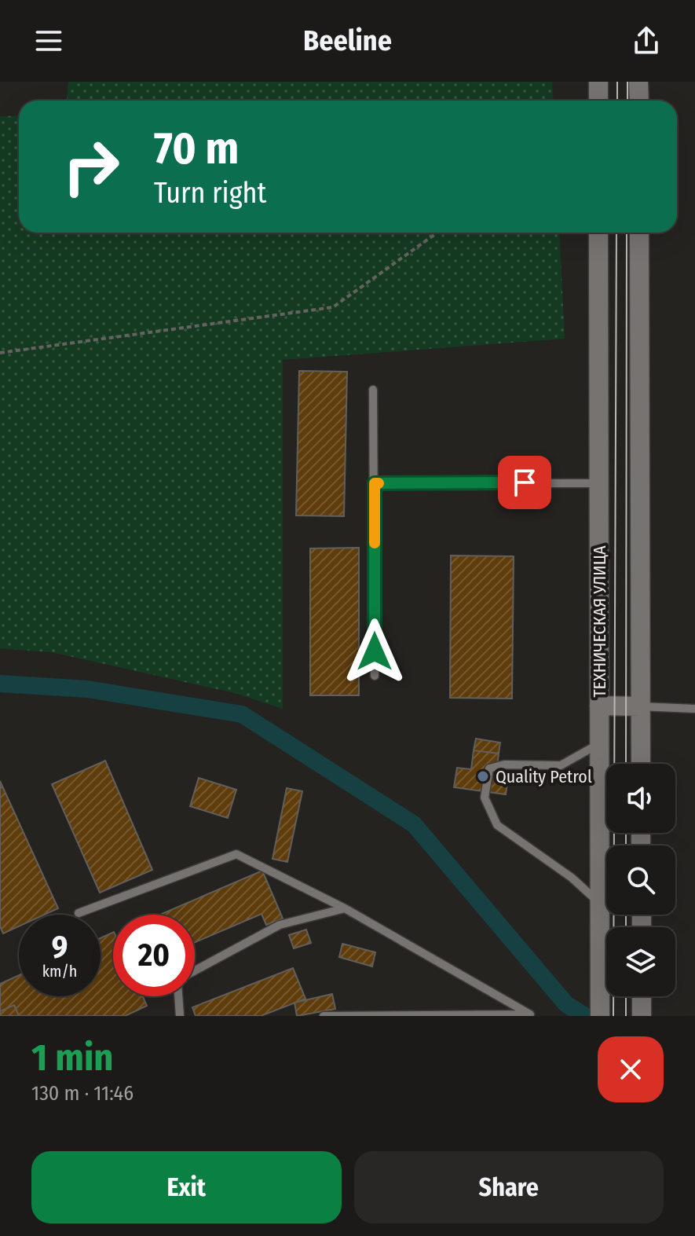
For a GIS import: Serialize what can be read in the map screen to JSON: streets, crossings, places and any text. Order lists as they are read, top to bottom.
{
  "streets": {
    "main road": ["ТЕХНИЧЕСКАЯ УЛИЦА"]
  },
  "places": ["Quality Petrol"],
  "page": {
    "header": "Beeline",
    "turn": ["70 m", "Turn right"],
    "speed": "9 km/h",
    "limit": "20",
    "heading": ["1 min", "130 m · 11:46"],
    "buttons": ["Exit", "Share"]
  }
}
